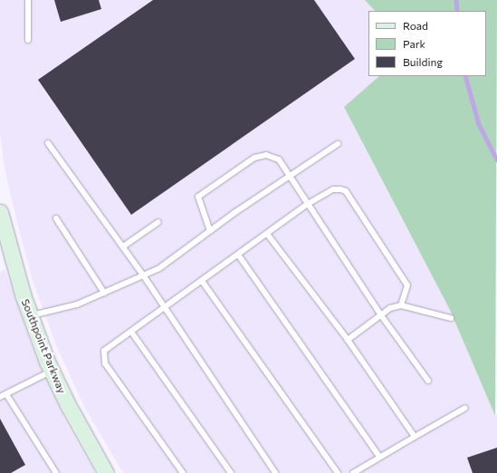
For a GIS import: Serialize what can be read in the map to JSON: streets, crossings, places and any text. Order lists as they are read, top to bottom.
{
  "streets": {
    "main road": ["Southpoint Parkway"]
  },
  "legend": ["Road", "Park", "Building"]
}
